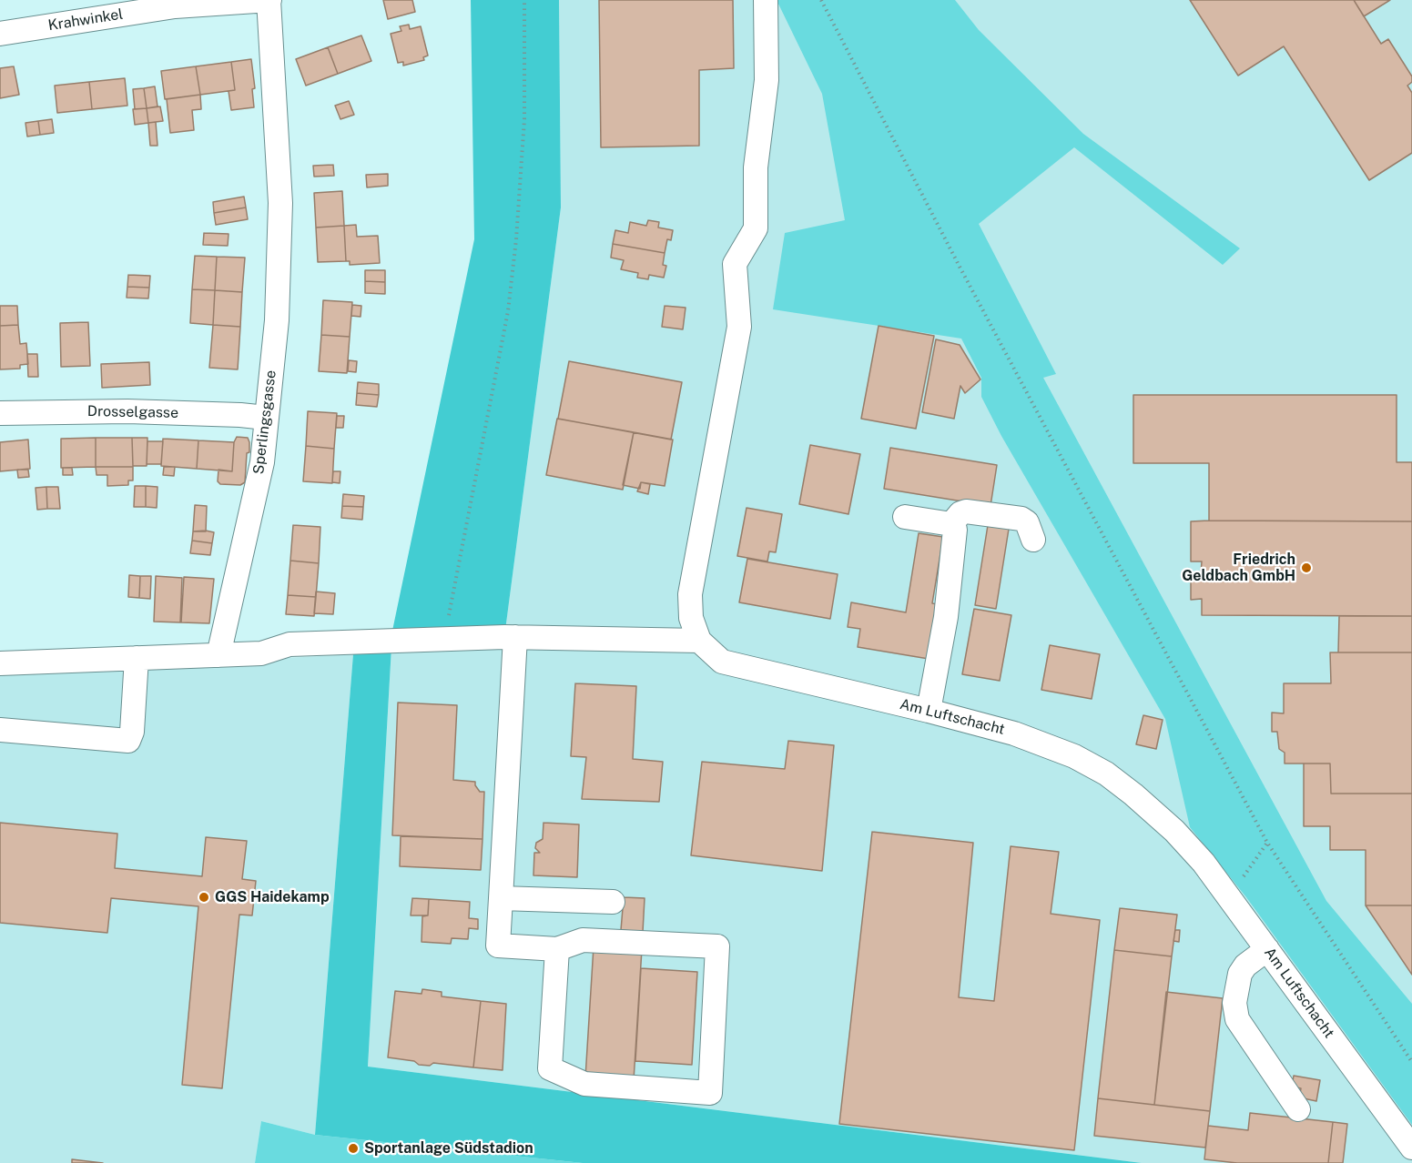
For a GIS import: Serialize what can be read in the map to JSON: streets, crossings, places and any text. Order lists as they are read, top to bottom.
{
  "streets": {
    "street": [
      "Krahwinkel",
      "Drosselgasse",
      "Sperlingsgasse",
      "Am Luftschacht"
    ]
  },
  "crossings": [
    ["Krahwinkel", "Sperlingsgasse"],
    ["Drosselgasse", "Sperlingsgasse"]
  ],
  "places": ["Friedrich Geldbach GmbH", "GGS Haidekamp", "Sportanlage Südstadion"]
}
